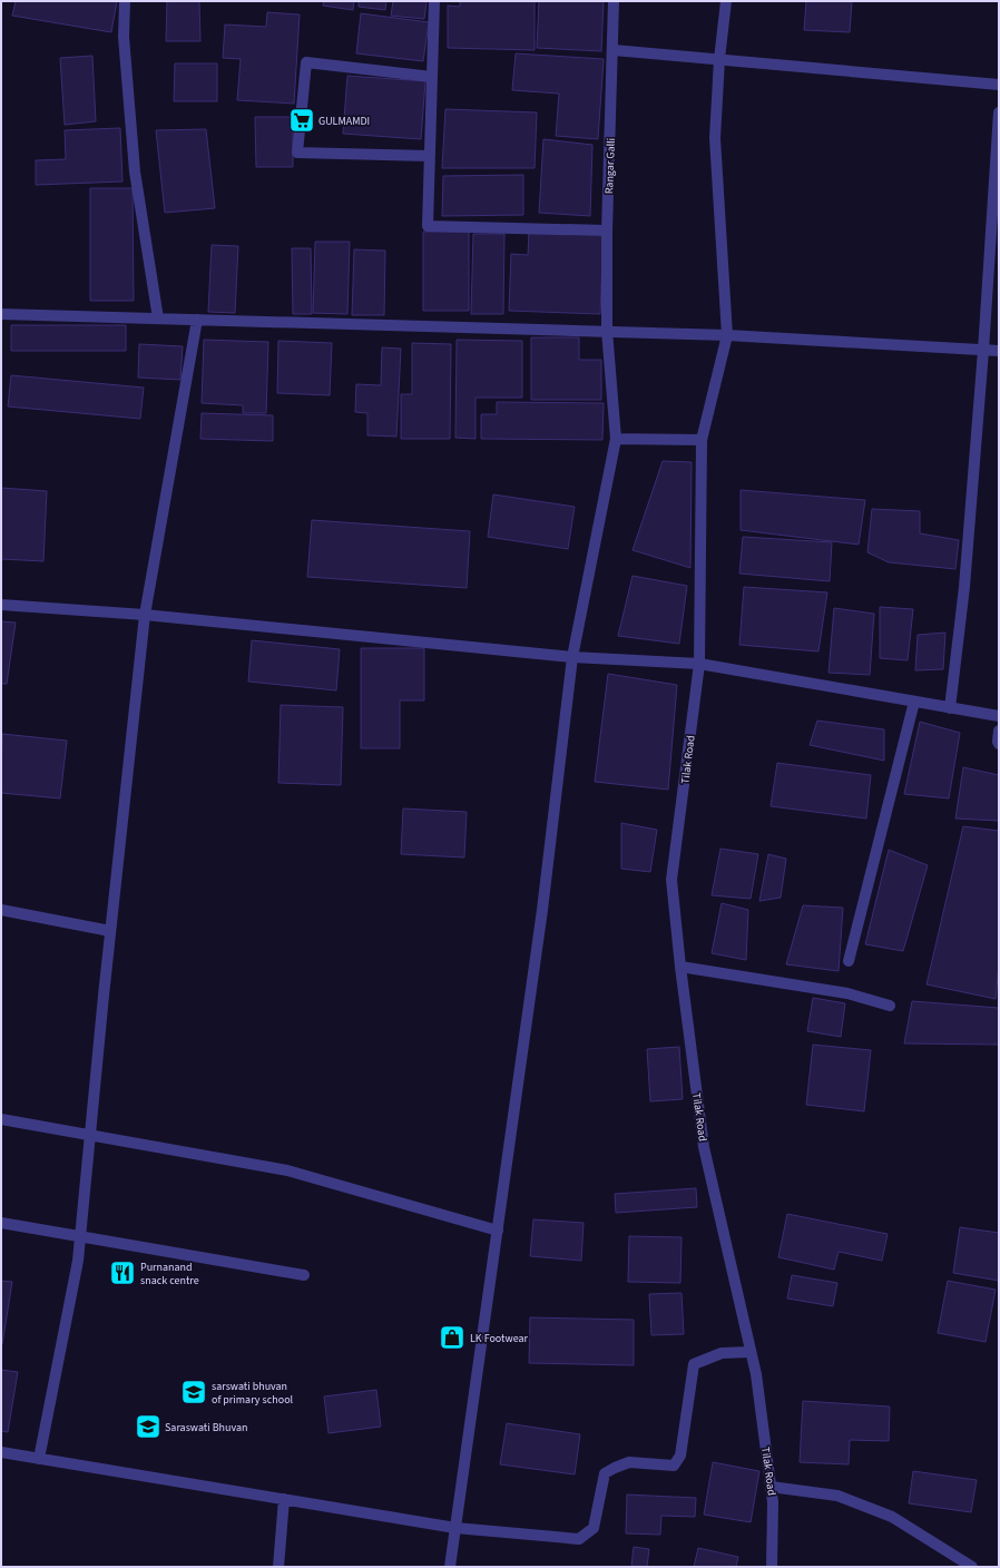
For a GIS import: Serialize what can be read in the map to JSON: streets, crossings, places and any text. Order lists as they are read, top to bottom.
{
  "streets": {
    "street": ["Rangar Galli", "Tilak Road"]
  },
  "places": {
    "supermarket": ["GULMAMDI"],
    "restaurant": ["Purnanand snack centre"],
    "shop": ["LK Footwear"],
    "school or university": ["sarswati bhuvan of primary school", "Saraswati Bhuvan"]
  }
}
